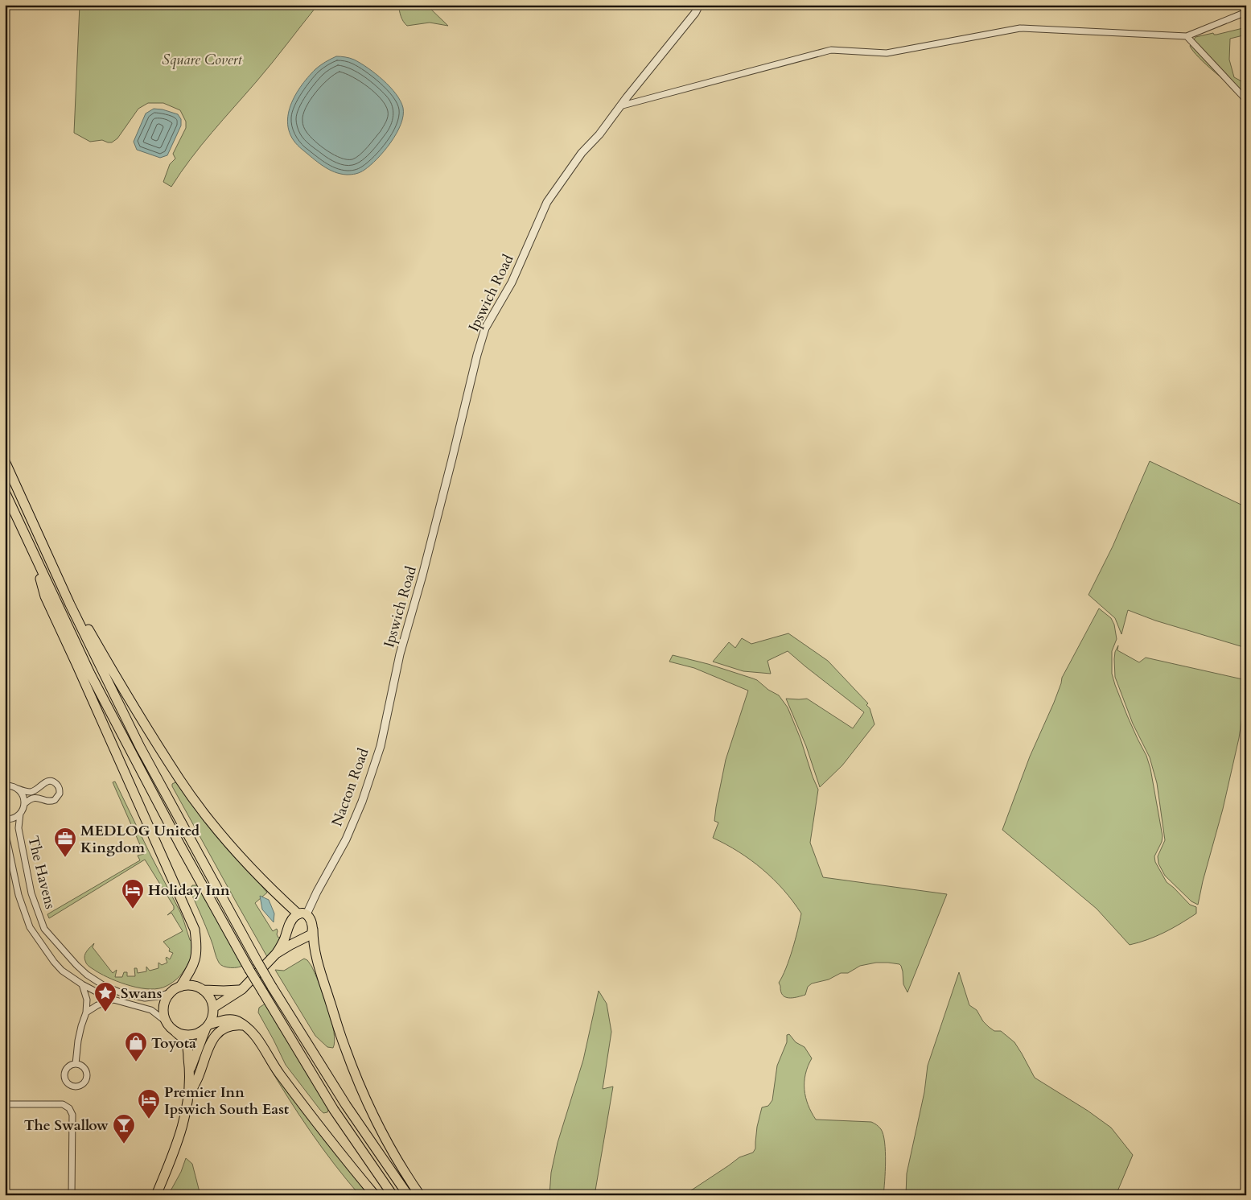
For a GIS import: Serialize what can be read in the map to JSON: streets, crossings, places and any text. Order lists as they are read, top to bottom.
{
  "streets": {
    "street": ["Ipswich Road", "Nacton Road", "The Havens"]
  },
  "crossings": [
    ["Ipswich Road", "Nacton Road"]
  ],
  "parks": ["Square Covert"],
  "places": {
    "office": ["MEDLOG United Kingdom"],
    "hotel": ["Holiday Inn", "Premier Inn Ipswich South East"],
    "place": ["Swans"],
    "shop": ["Toyota"],
    "bar": ["The Swallow"]
  }
}
